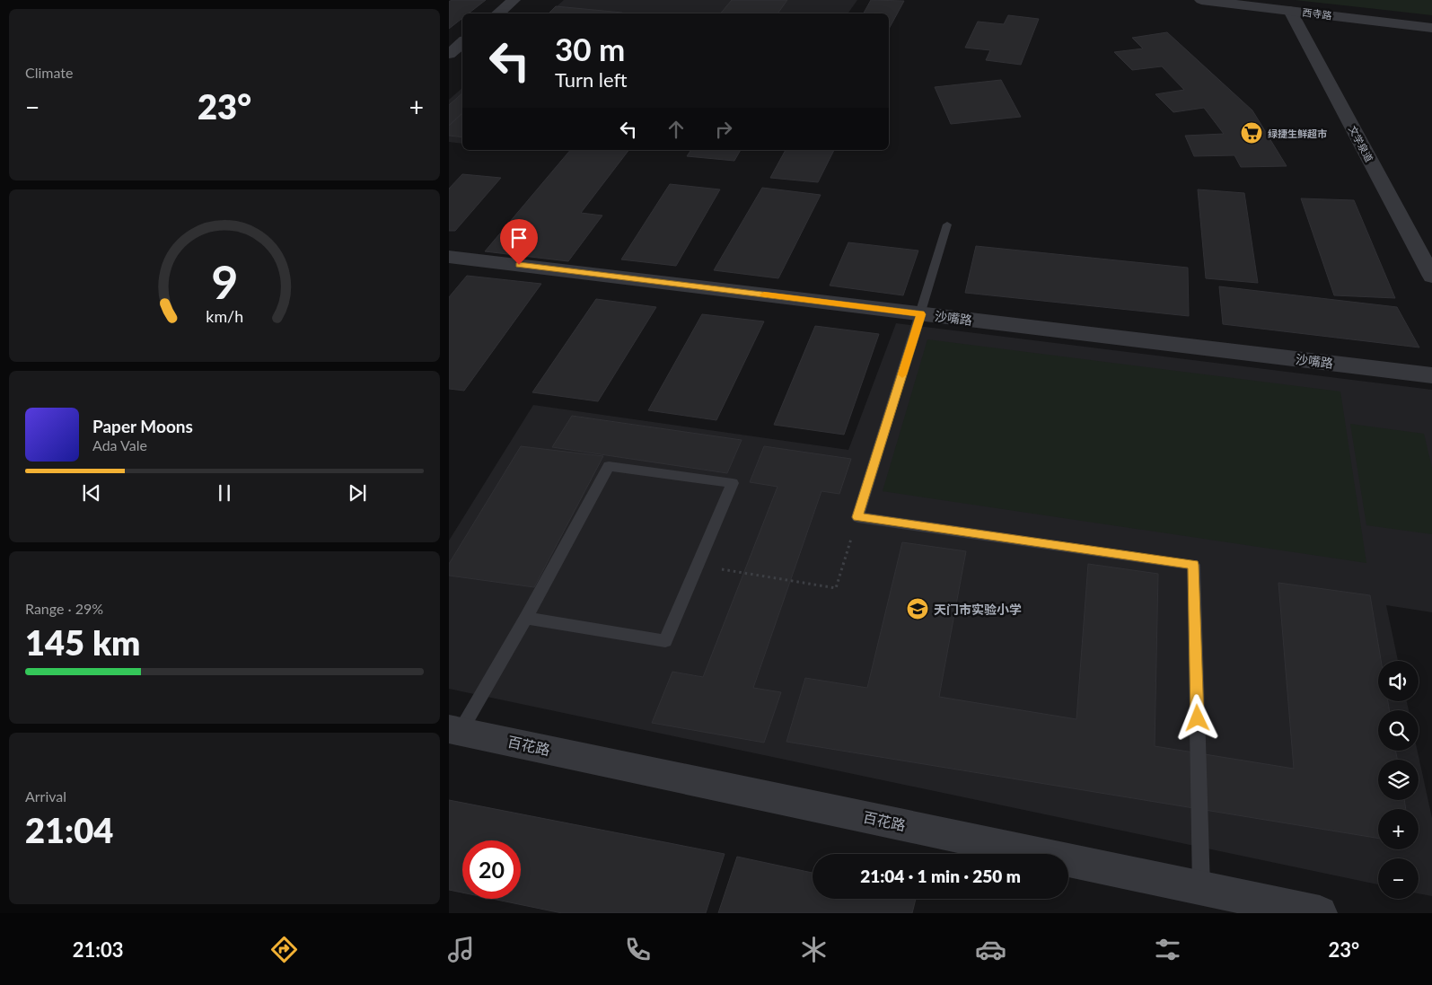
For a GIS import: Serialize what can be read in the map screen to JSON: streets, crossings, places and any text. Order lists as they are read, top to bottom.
{
  "streets": {
    "street": [
      "西寺路",
      "文学泉道",
      "沙嘴路",
      "百花路"
    ]
  },
  "crossings": [
    ["西寺路", "文学泉道"]
  ],
  "places": {
    "supermarket": ["绿捷生鲜超市"],
    "school or university": ["天门市实验小学"]
  },
  "page": {
    "tile": [
      "Climate",
      ["Range · 29%", "145 km"],
      ["Arrival", "21:04"]
    ],
    "turn": ["30 m", "Turn left"],
    "heat": ["−", "23°", "+"],
    "song": ["Paper Moons", "Ada Vale"],
    "map_buttons": ["+", "−"],
    "limit": "20",
    "trip": "21:04 · 1 min · 250 m",
    "tabs": ["21:03", "23°"],
    "gauge": ["9", "km/h"]
  }
}
